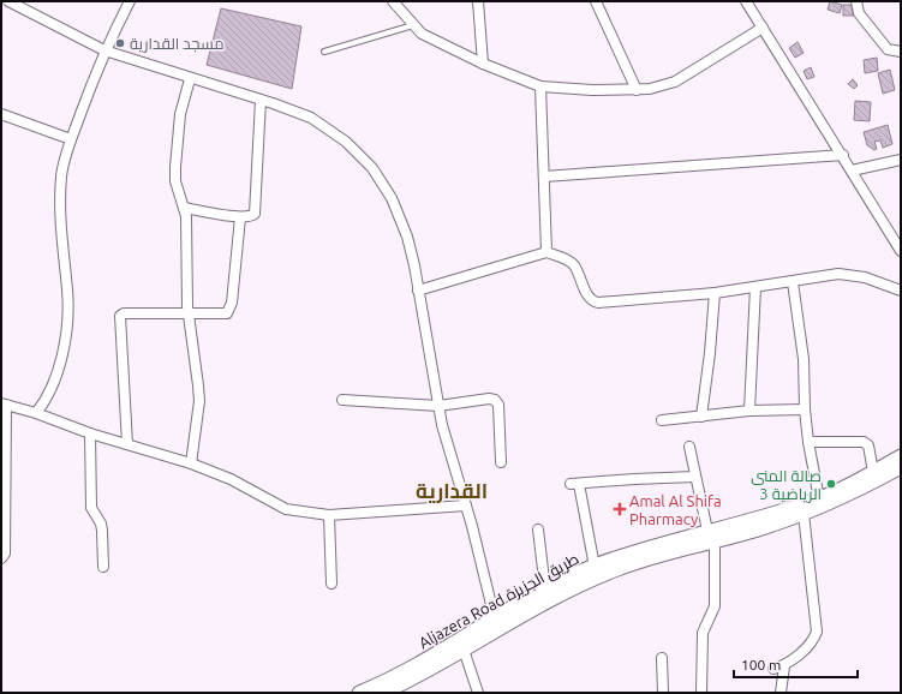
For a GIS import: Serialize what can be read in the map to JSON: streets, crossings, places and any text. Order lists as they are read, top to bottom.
{
  "streets": {
    "main road": ["Aljazera Road طريق الجزيزة"]
  },
  "districts": ["القدارية"],
  "places": {
    "other": ["مسجد القدارية", "صالة المنى الرياضية 3"],
    "health": ["Amal Al Shifa Pharmacy"]
  },
  "scale_bar": "100 m"
}
